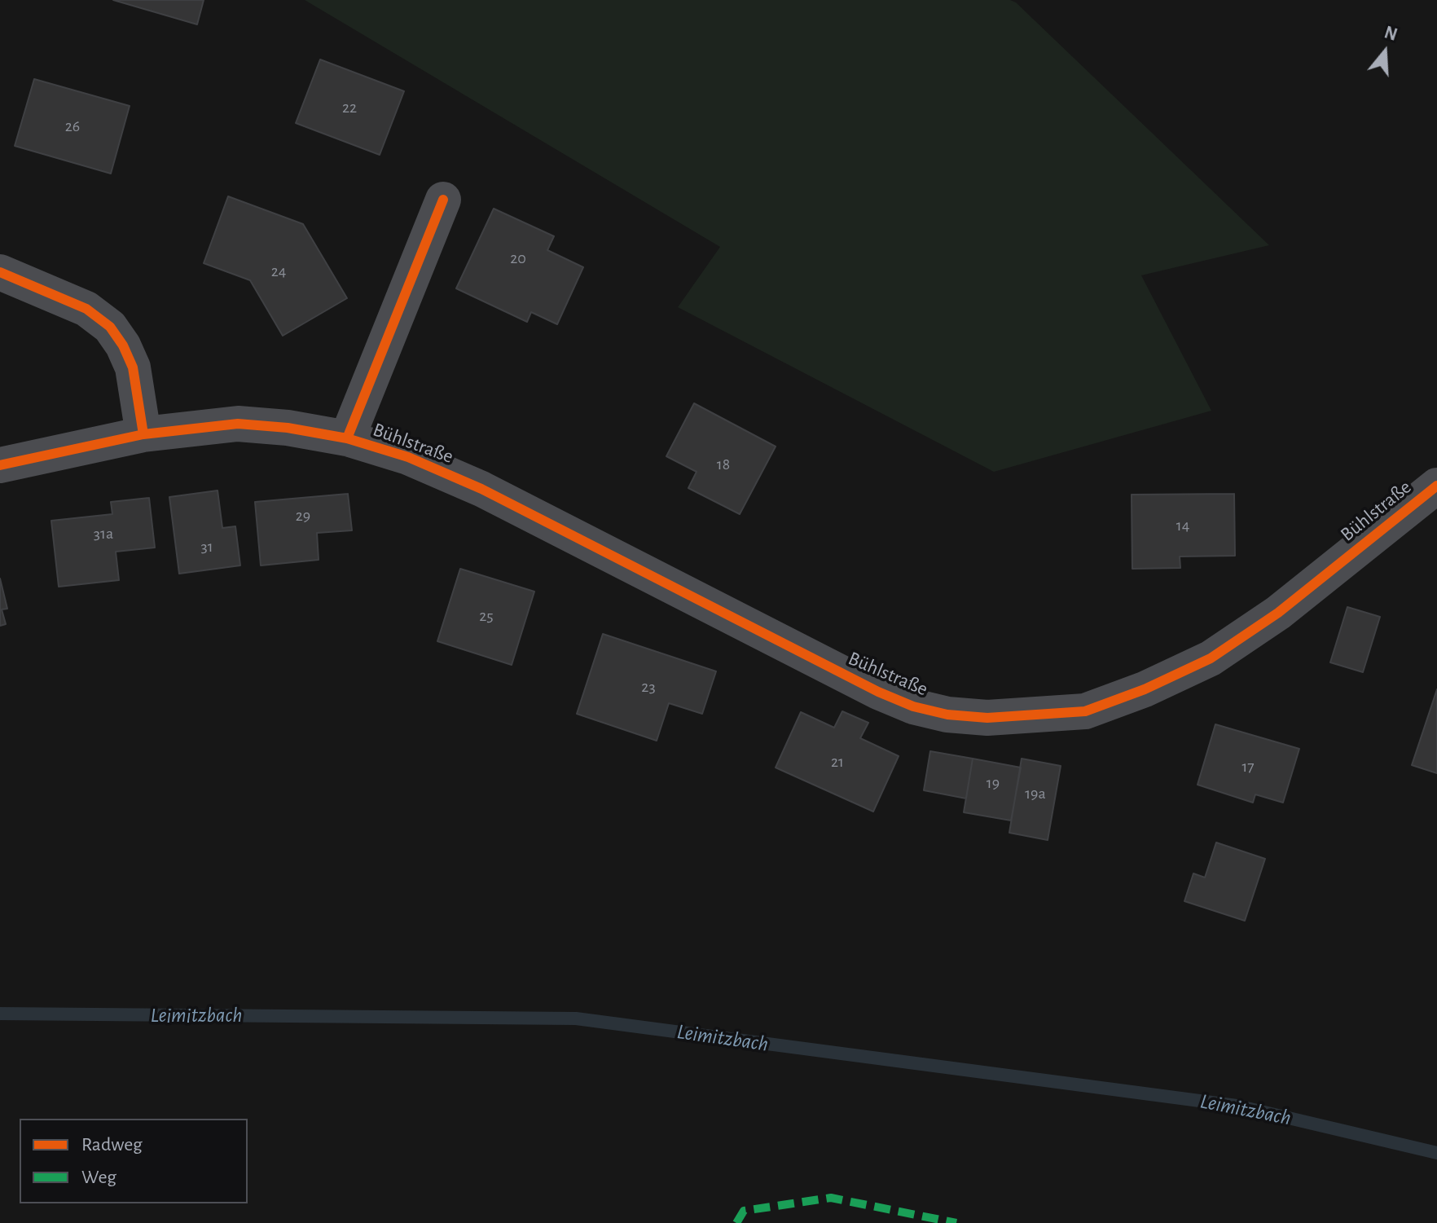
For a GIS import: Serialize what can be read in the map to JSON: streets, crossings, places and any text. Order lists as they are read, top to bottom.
{
  "streets": {
    "street": ["Bühlstraße"]
  },
  "water": ["Leimitzbach"],
  "house_numbers": [
    "22",
    "26",
    "20",
    "24",
    "18",
    "29",
    "14",
    "31a",
    "31",
    "25",
    "23",
    "21",
    "17",
    "19",
    "19a"
  ],
  "legend": ["Radweg", "Weg"],
  "north": "top"
}
